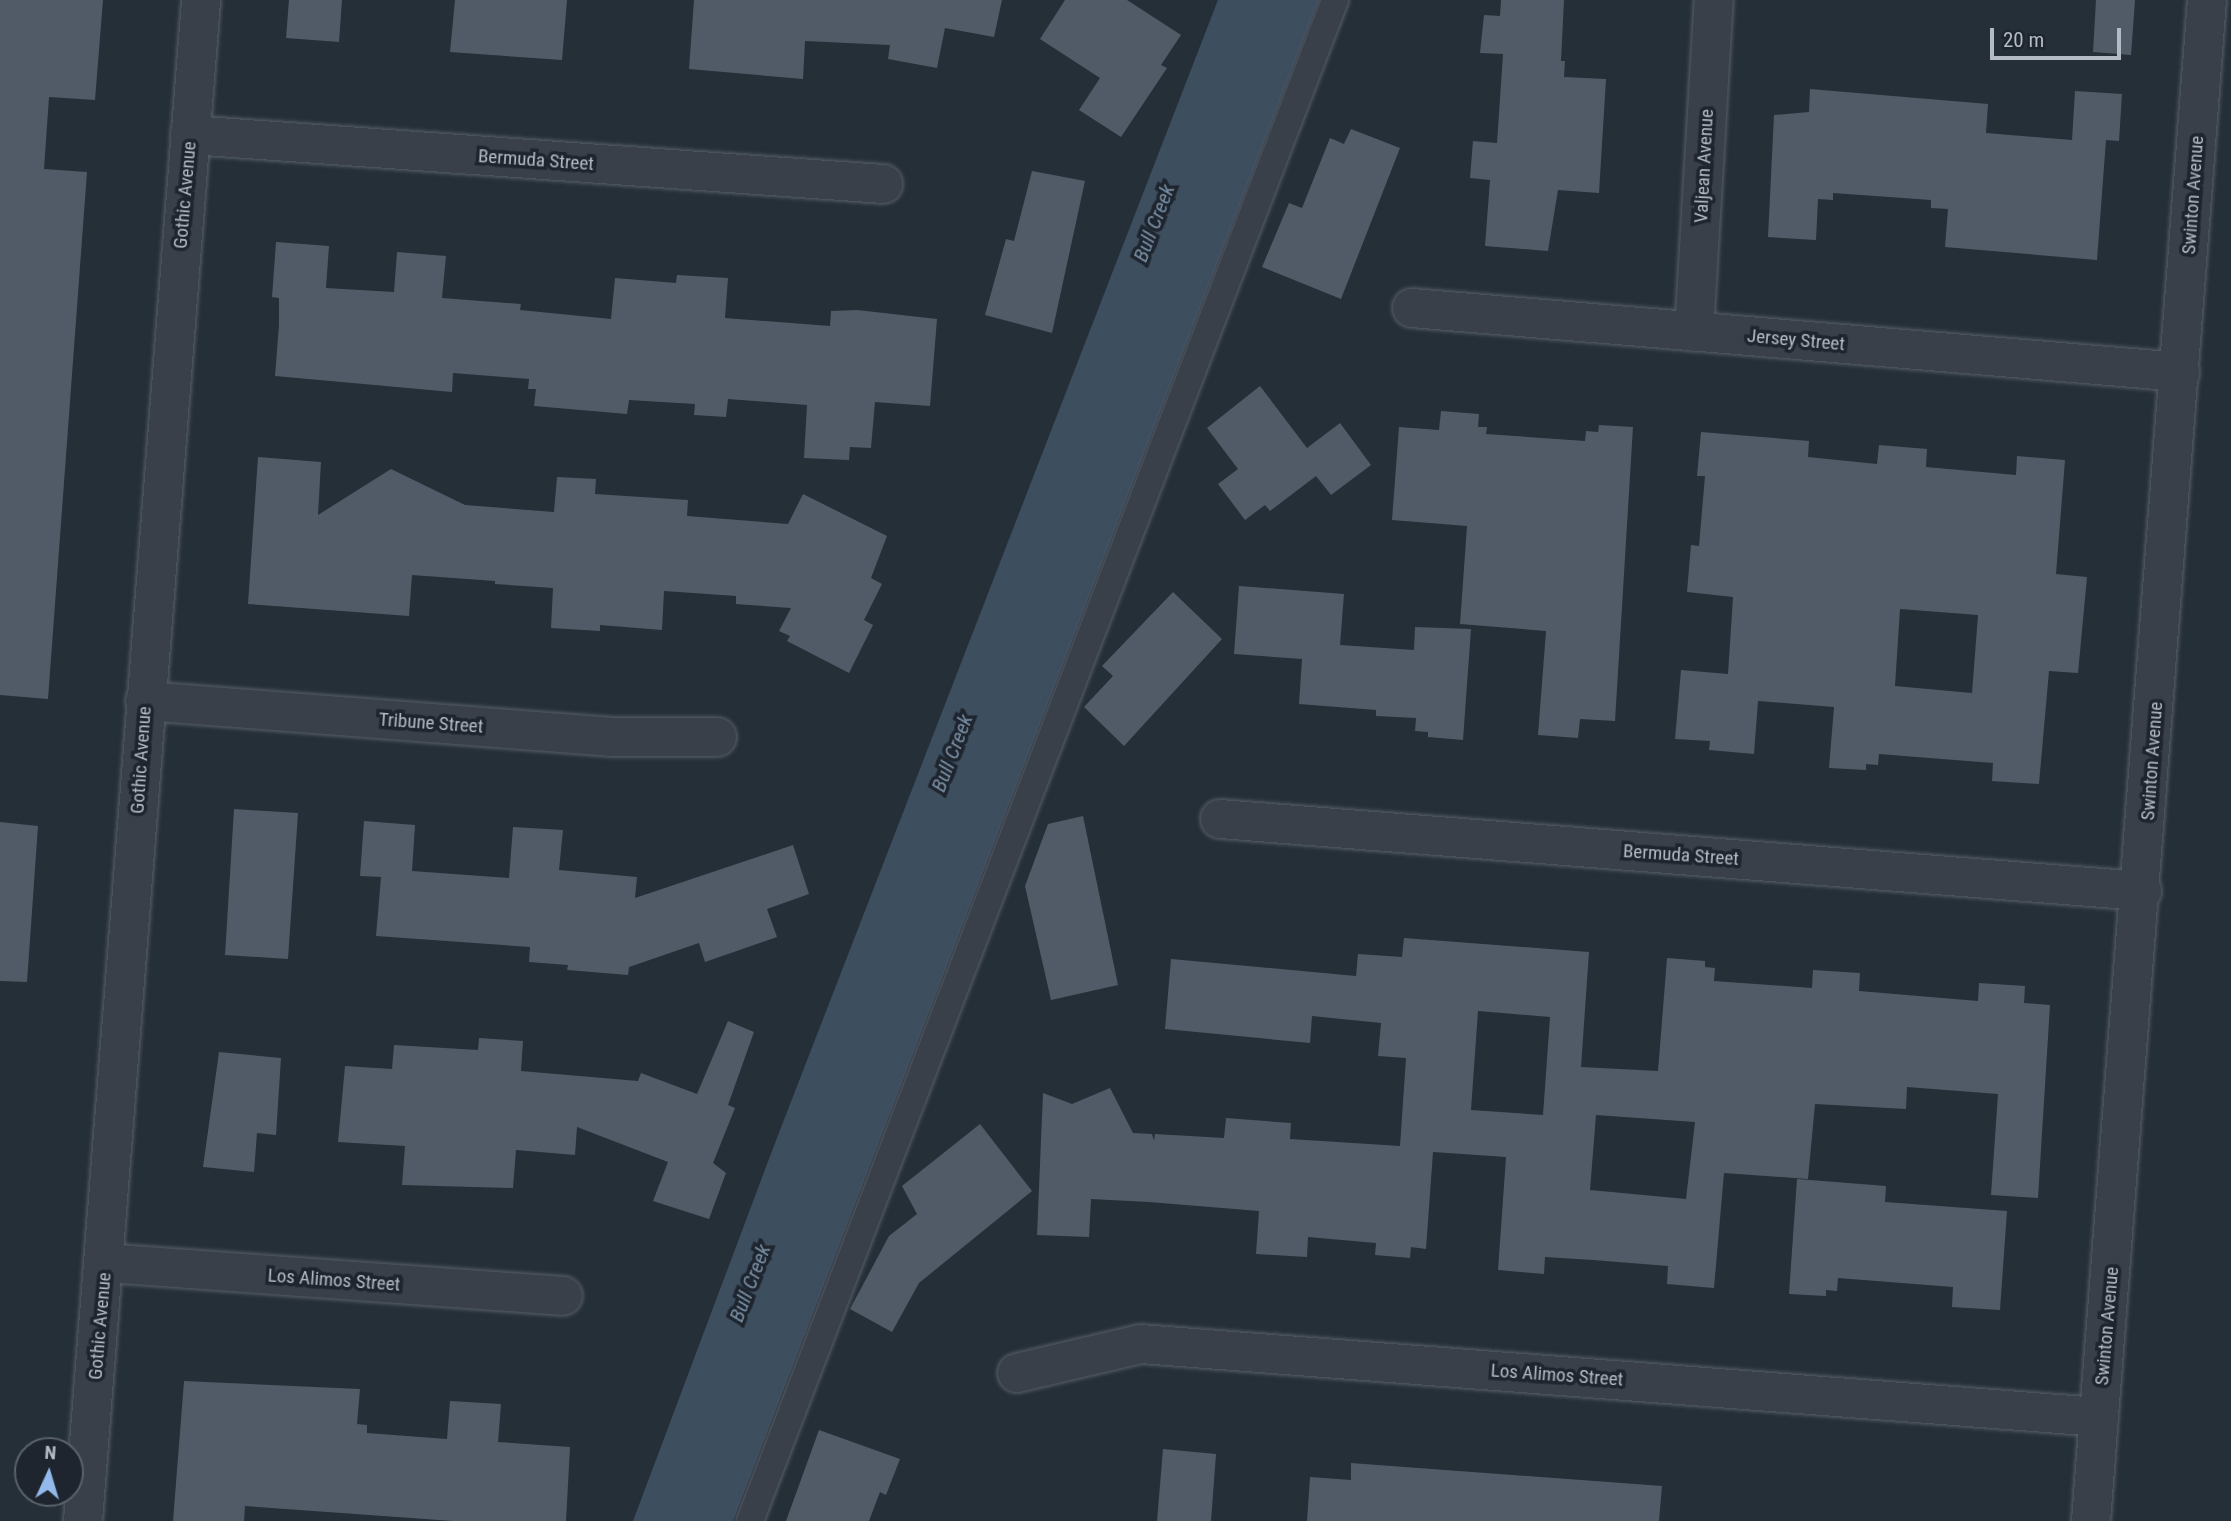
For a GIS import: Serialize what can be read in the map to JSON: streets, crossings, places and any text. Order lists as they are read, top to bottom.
{
  "streets": {
    "street": [
      "Bermuda Street",
      "Valjean Avenue",
      "Gothic Avenue",
      "Swinton Avenue",
      "Jersey Street",
      "Tribune Street",
      "Los Alimos Street"
    ]
  },
  "crossings": [
    ["Bermuda Street", "Gothic Avenue"],
    ["Bermuda Street", "Swinton Avenue"],
    ["Valjean Avenue", "Jersey Street"],
    ["Gothic Avenue", "Tribune Street"],
    ["Gothic Avenue", "Los Alimos Street"],
    ["Swinton Avenue", "Jersey Street"],
    ["Swinton Avenue", "Los Alimos Street"]
  ],
  "water": ["Bull Creek"],
  "scale_bar": "20 m",
  "north": "top"
}
